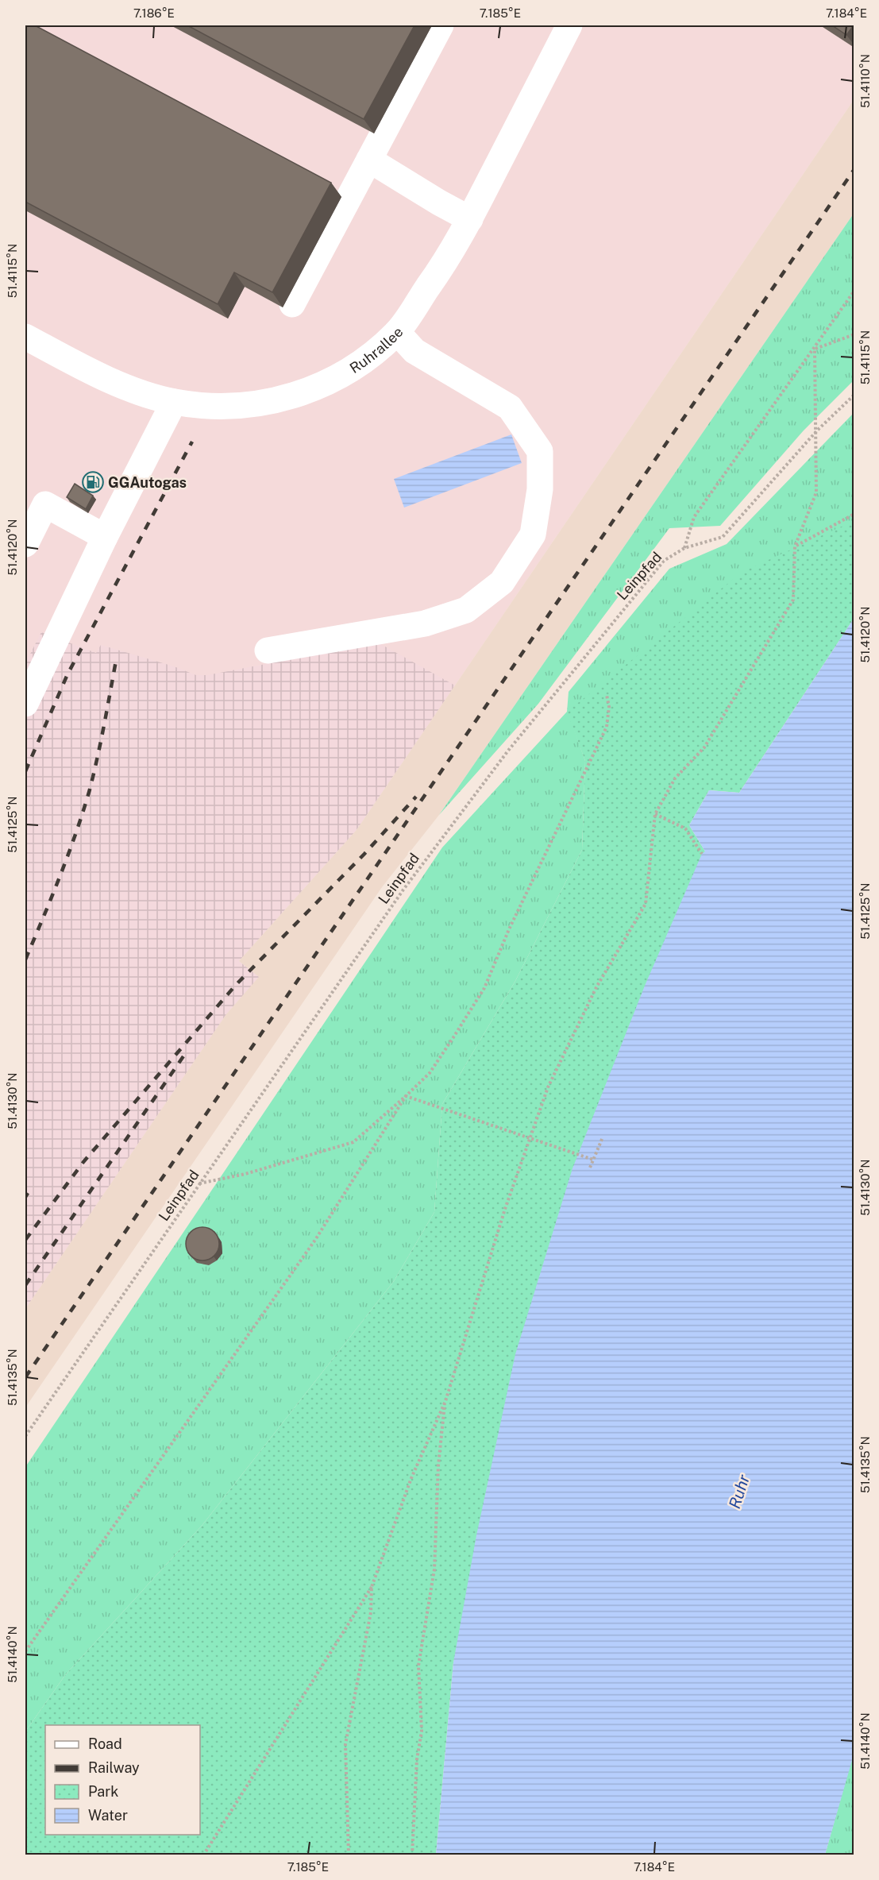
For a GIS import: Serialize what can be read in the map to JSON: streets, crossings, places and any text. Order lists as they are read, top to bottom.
{
  "streets": {
    "street": ["Ruhrallee"],
    "path": ["Leinpfad"]
  },
  "water": ["Ruhr"],
  "places": {
    "fuel station": ["GGAutogas"]
  },
  "legend": [
    "Road",
    "Railway",
    "Park",
    "Water"
  ],
  "coordinates": [
    "7.186°E",
    "7.185°E",
    "7.184°E",
    "51.4110°N",
    "51.4115°N",
    "51.4120°N",
    "51.4125°N",
    "51.4130°N",
    "51.4135°N",
    "51.4140°N"
  ]
}
